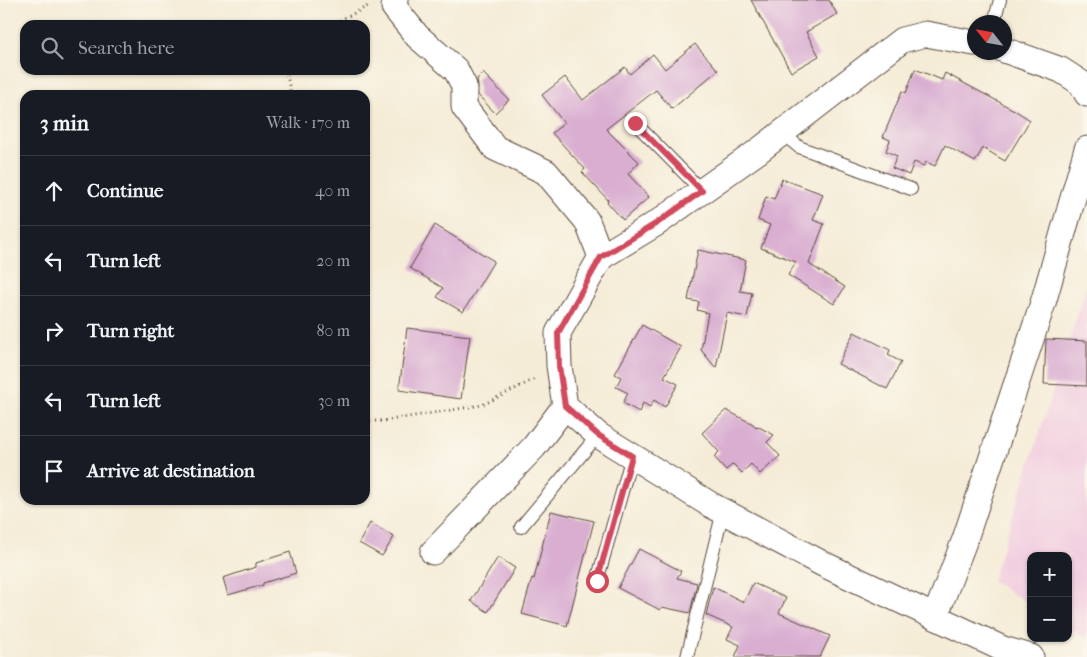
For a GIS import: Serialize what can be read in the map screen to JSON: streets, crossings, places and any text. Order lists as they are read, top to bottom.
{
  "north": "top left",
  "page": {
    "search": "Search here",
    "heading": ["3 min", "Walk · 170 m"],
    "list": [
      ["Continue", "40 m"],
      ["Turn left", "20 m"],
      ["Turn right", "80 m"],
      ["Turn left", "30 m"],
      "Arrive at destination"
    ],
    "map_buttons": ["+", "−"]
  }
}
